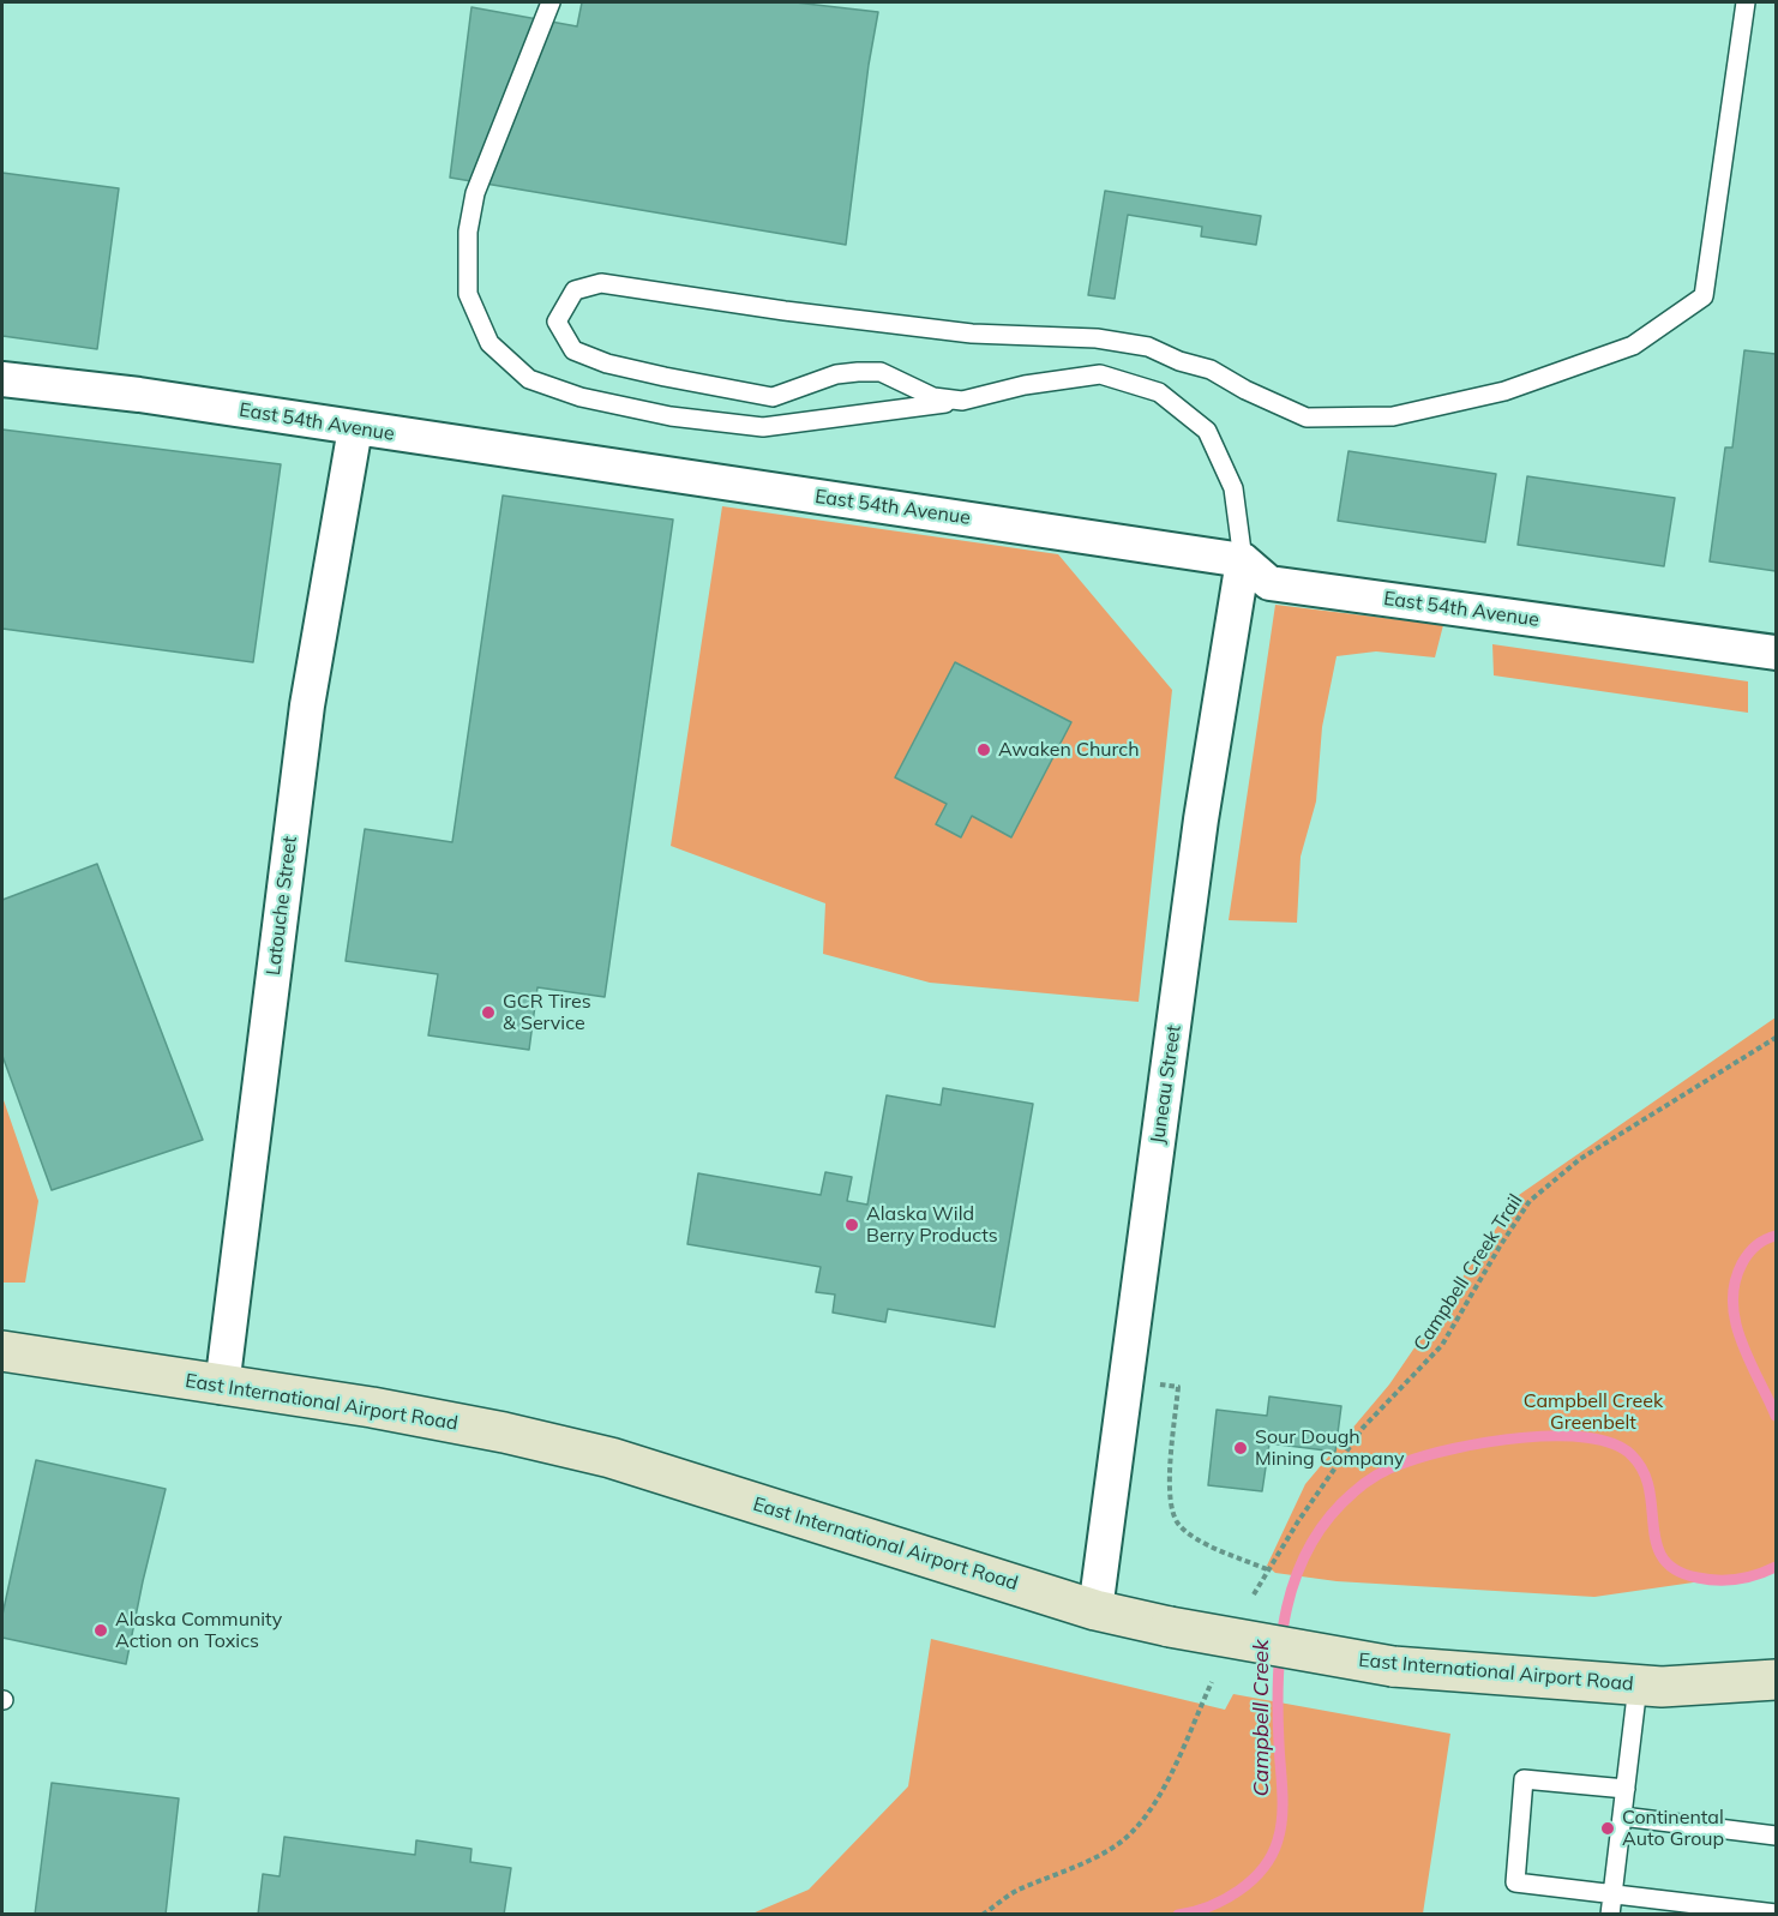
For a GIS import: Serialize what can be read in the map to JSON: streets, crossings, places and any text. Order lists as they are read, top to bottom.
{
  "streets": {
    "main road": ["East International Airport Road"],
    "street": ["East 54th Avenue", "Latouche Street", "Juneau Street"],
    "path": ["Campbell Creek Trail"]
  },
  "crossings": [
    ["East 54th Avenue", "Latouche Street"],
    ["East 54th Avenue", "Juneau Street"],
    ["Latouche Street", "East International Airport Road"],
    ["Juneau Street", "East International Airport Road"]
  ],
  "water": ["Campbell Creek"],
  "parks": ["Campbell Creek Greenbelt"],
  "places": [
    "Awaken Church",
    "GCR Tires & Service",
    "Alaska Wild Berry Products",
    "Sour Dough Mining Company",
    "Alaska Community Action on Toxics",
    "Continental Auto Group"
  ]
}
